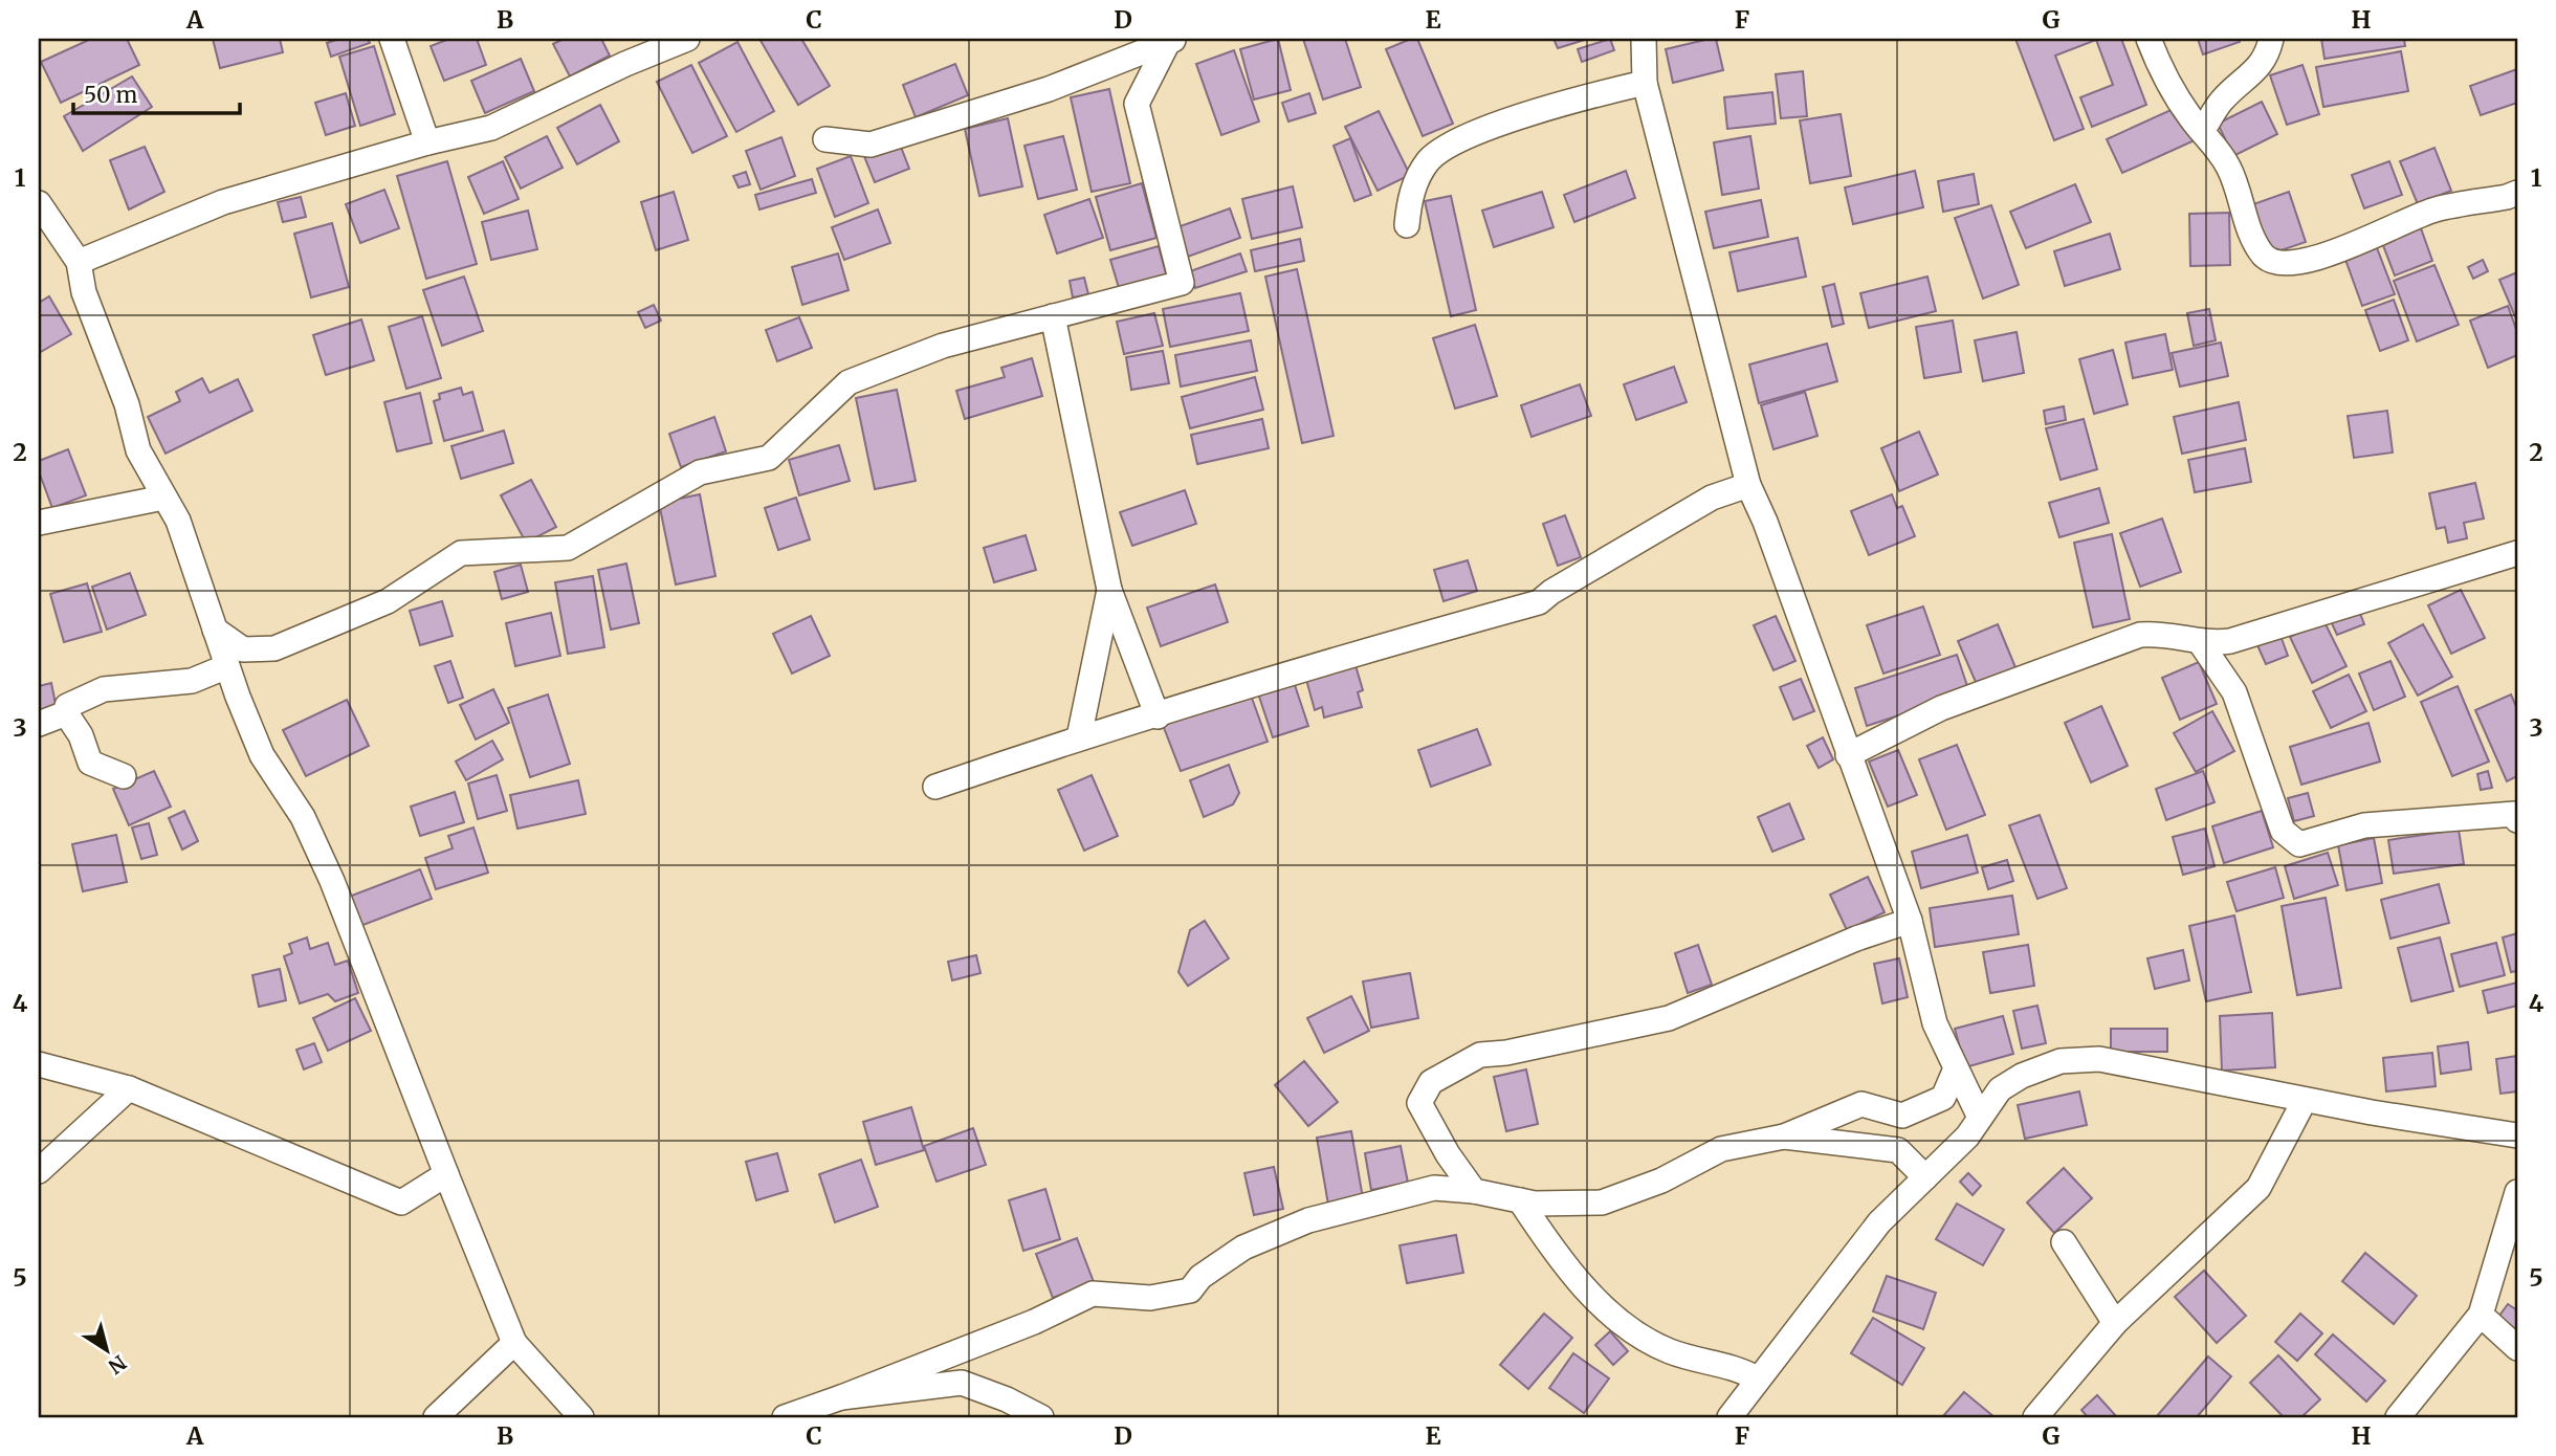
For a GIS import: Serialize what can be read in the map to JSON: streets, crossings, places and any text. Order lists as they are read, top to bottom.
{
  "scale_bar": "50 m",
  "north": "bottom right",
  "grid": {
    "columns": [
      "A",
      "B",
      "C",
      "D",
      "E",
      "F",
      "G",
      "H"
    ],
    "rows": [
      "1",
      "2",
      "3",
      "4",
      "5"
    ]
  }
}
